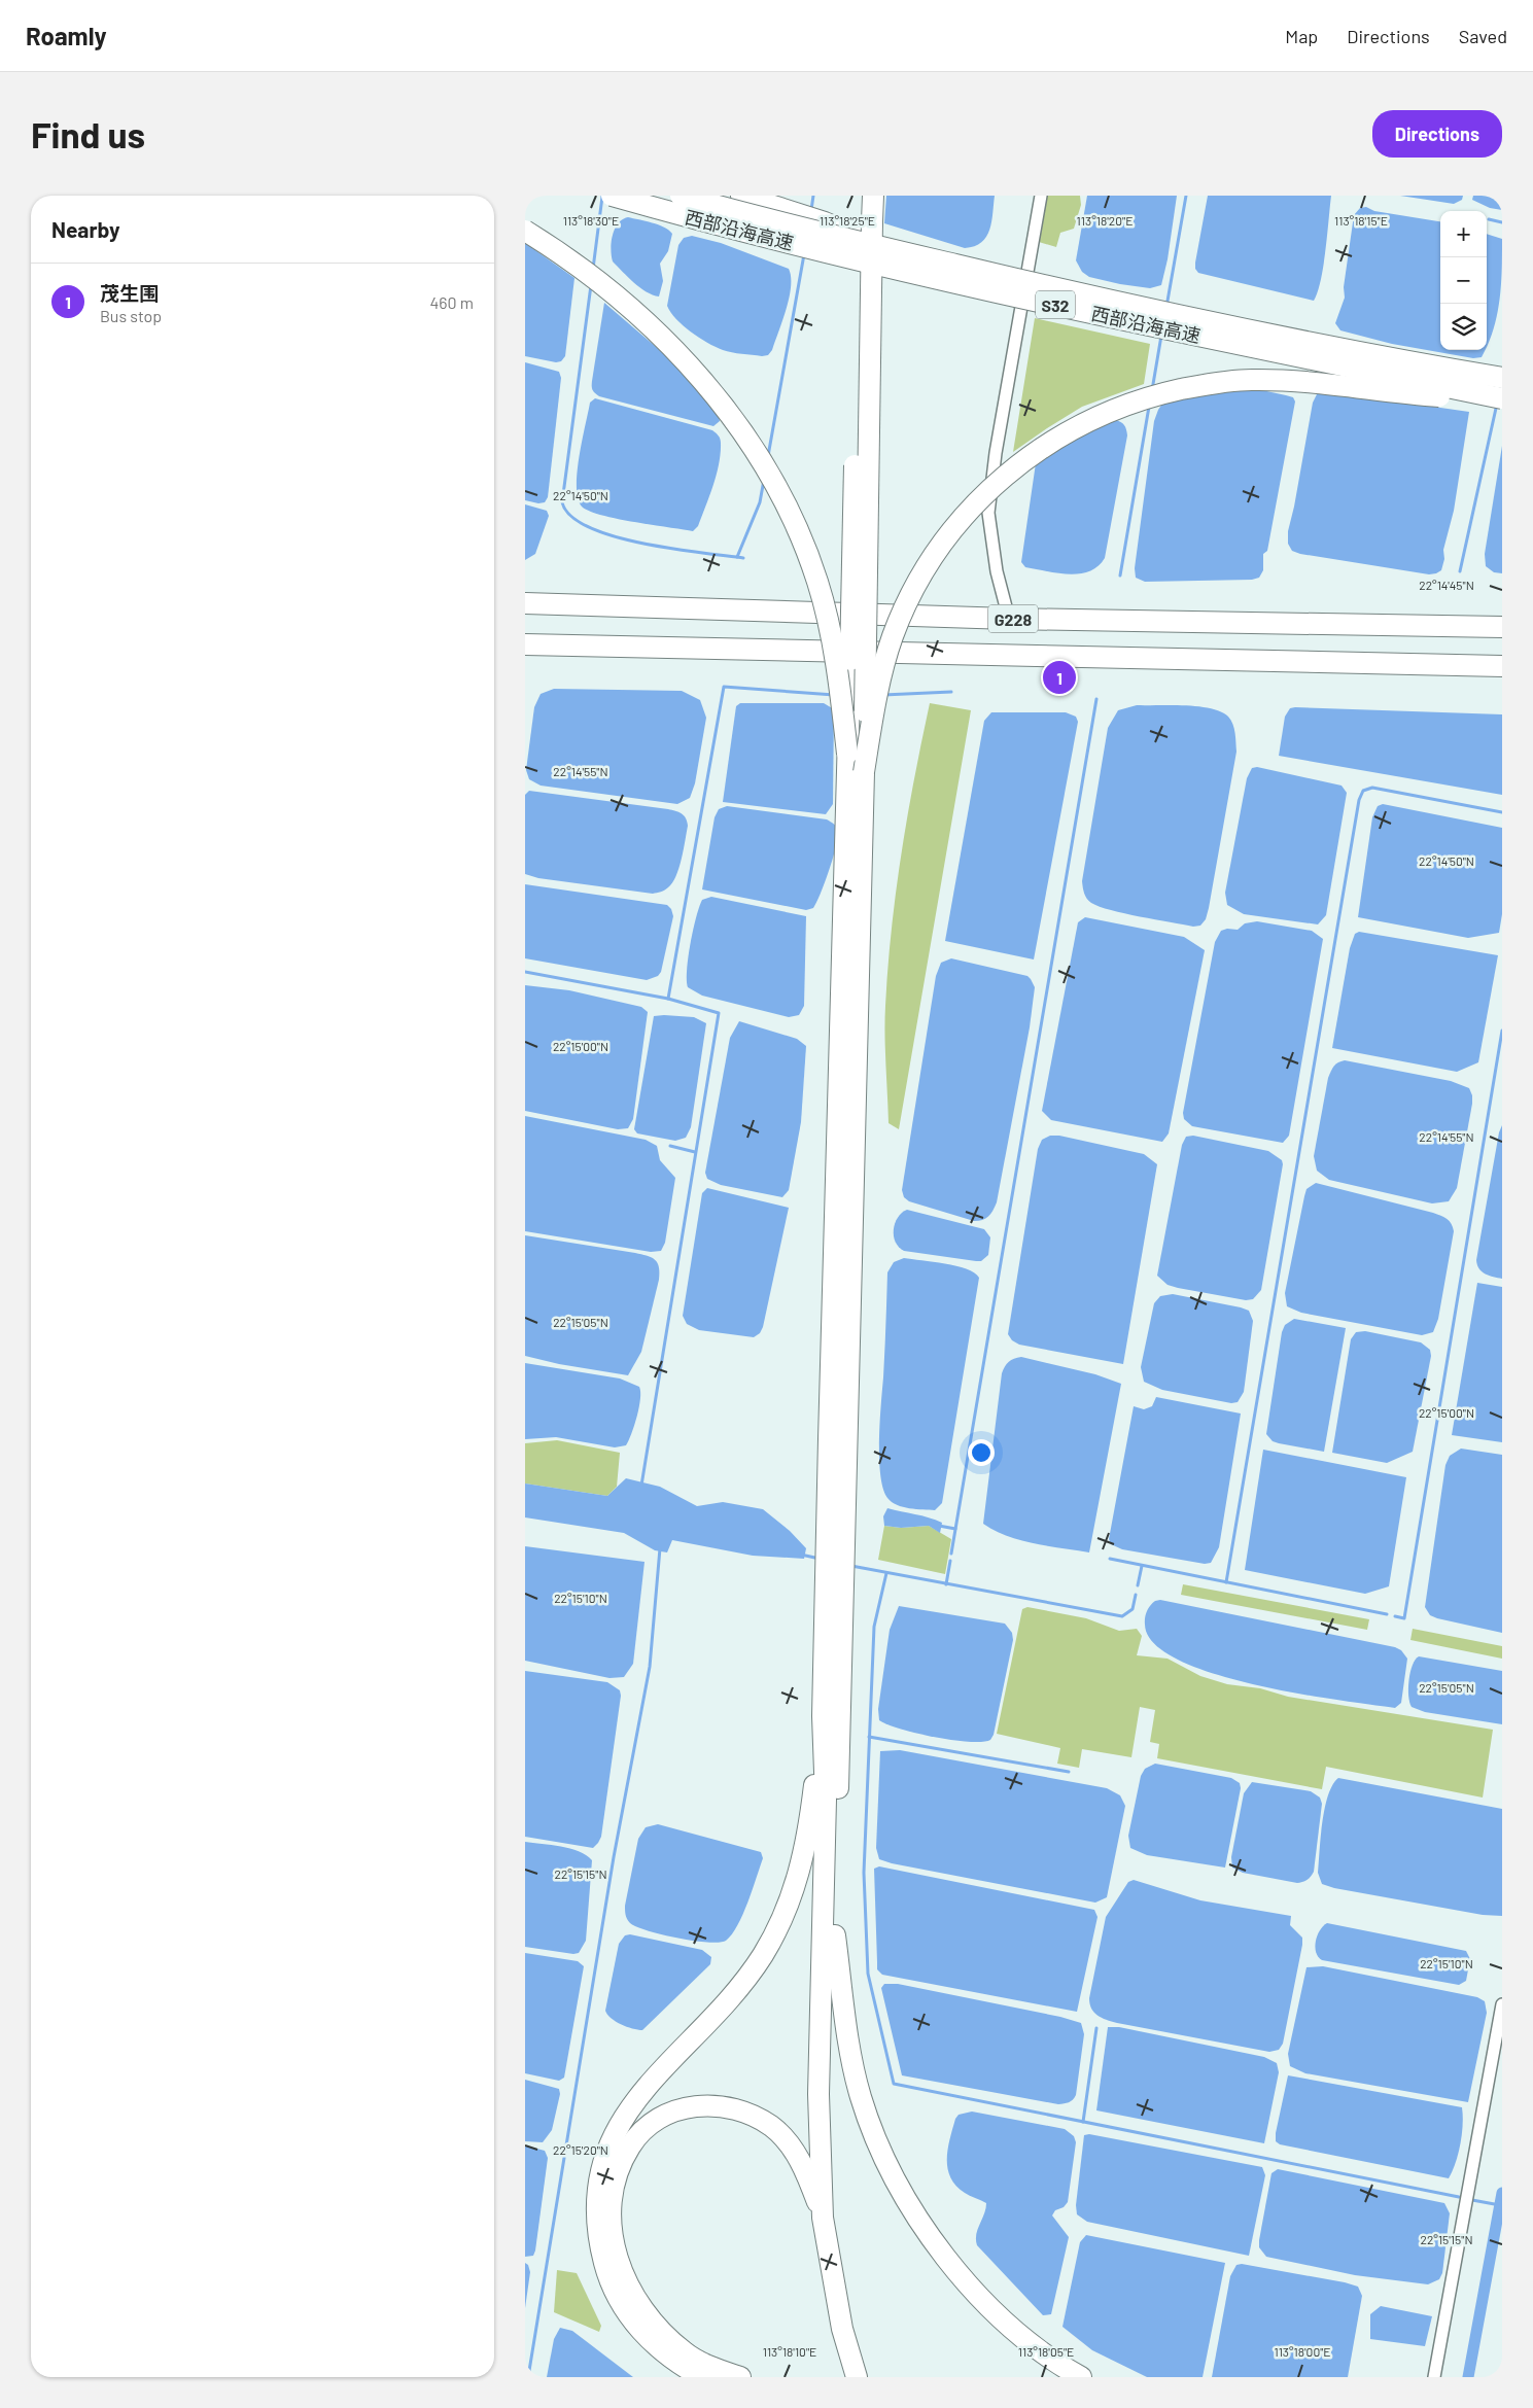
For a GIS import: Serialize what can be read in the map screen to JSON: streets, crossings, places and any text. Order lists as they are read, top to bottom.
{
  "streets": {
    "highway": ["西部沿海高速", "S32", "G228"]
  },
  "page": {
    "header": "Roamly",
    "nav": ["Map", "Directions", "Saved"],
    "buttons": "Directions",
    "title": "Find us",
    "heading": "Nearby",
    "map_buttons": ["+", "−"],
    "list": [
      {
        "mark": "1",
        "name": "茂生围",
        "note": "Bus stop",
        "value": "460 m"
      }
    ],
    "pins": "1"
  },
  "coordinates": [
    "113°18'20\"E",
    "113°18'15\"E",
    "113°18'30\"E",
    "113°18'25\"E",
    "22°14'50\"N",
    "22°14'45\"N",
    "22°14'55\"N",
    "22°15'00\"N",
    "22°15'05\"N",
    "22°15'10\"N",
    "22°15'15\"N",
    "22°15'20\"N",
    "113°18'10\"E",
    "113°18'05\"E",
    "113°18'00\"E"
  ]
}
